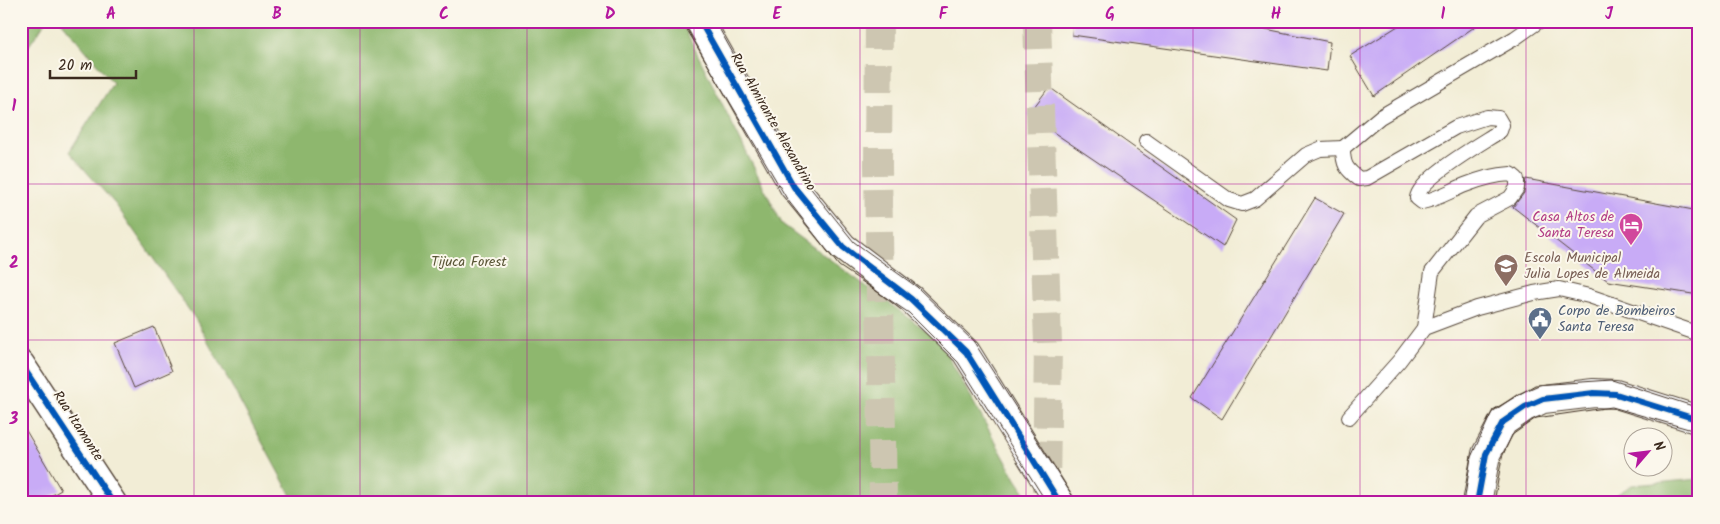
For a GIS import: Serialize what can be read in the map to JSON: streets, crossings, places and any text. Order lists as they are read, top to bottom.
{
  "streets": {
    "street": ["Rua Almirante Alexandrino", "Rua Itamonte"]
  },
  "parks": ["Tijuca Forest"],
  "places": {
    "hotel": ["Casa Altos de Santa Teresa"],
    "school or university": ["Escola Municipal Julia Lopes de Almeida"],
    "public building": ["Corpo de Bombeiros Santa Teresa"]
  },
  "scale_bar": "20 m",
  "north": "top right",
  "grid": {
    "columns": [
      "A",
      "B",
      "C",
      "D",
      "E",
      "F",
      "G",
      "H",
      "I",
      "J"
    ],
    "rows": ["1", "2", "3"]
  }
}
